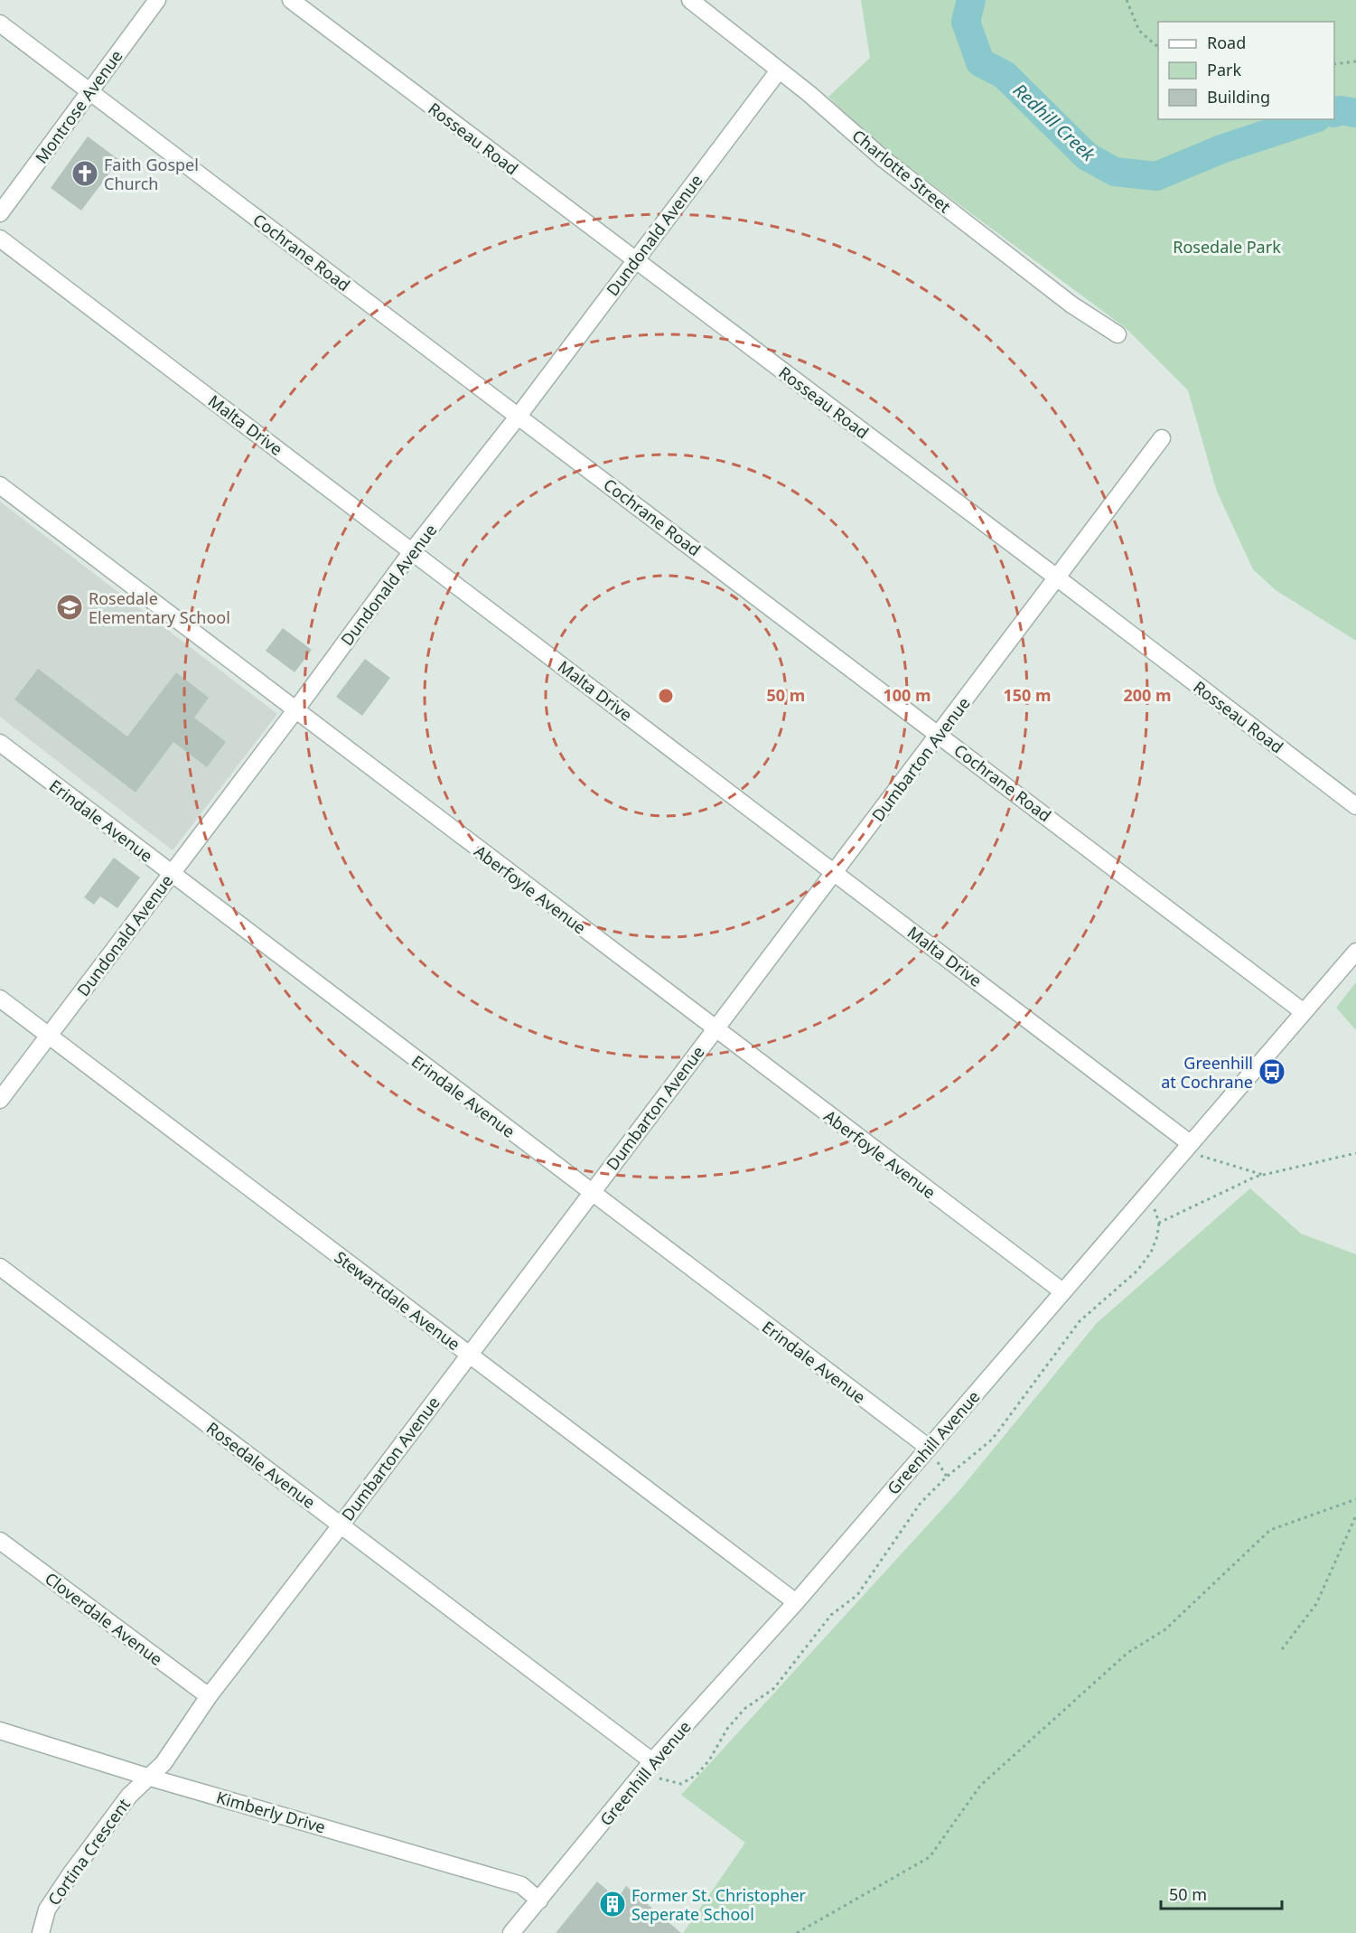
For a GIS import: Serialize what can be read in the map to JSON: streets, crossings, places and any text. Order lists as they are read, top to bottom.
{
  "streets": {
    "street": [
      "Montrose Avenue",
      "Rosseau Road",
      "Charlotte Street",
      "Dundonald Avenue",
      "Cochrane Road",
      "Malta Drive",
      "Dumbarton Avenue",
      "Erindale Avenue",
      "Aberfoyle Avenue",
      "Stewartdale Avenue",
      "Greenhill Avenue",
      "Rosedale Avenue",
      "Cloverdale Avenue",
      "Kimberly Drive",
      "Cortina Crescent"
    ]
  },
  "crossings": [
    ["Montrose Avenue", "Cochrane Road"],
    ["Rosseau Road", "Dundonald Avenue"],
    ["Rosseau Road", "Dumbarton Avenue"],
    ["Charlotte Street", "Dundonald Avenue"],
    ["Dundonald Avenue", "Cochrane Road"],
    ["Dundonald Avenue", "Malta Drive"],
    ["Dundonald Avenue", "Erindale Avenue"],
    ["Dundonald Avenue", "Aberfoyle Avenue"],
    ["Dundonald Avenue", "Stewartdale Avenue"],
    ["Cochrane Road", "Dumbarton Avenue"],
    ["Cochrane Road", "Greenhill Avenue"],
    ["Malta Drive", "Dumbarton Avenue"],
    ["Malta Drive", "Greenhill Avenue"],
    ["Dumbarton Avenue", "Erindale Avenue"],
    ["Dumbarton Avenue", "Aberfoyle Avenue"],
    ["Dumbarton Avenue", "Stewartdale Avenue"],
    ["Dumbarton Avenue", "Rosedale Avenue"],
    ["Dumbarton Avenue", "Cloverdale Avenue"],
    ["Dumbarton Avenue", "Kimberly Drive"],
    ["Dumbarton Avenue", "Cortina Crescent"],
    ["Erindale Avenue", "Greenhill Avenue"],
    ["Aberfoyle Avenue", "Greenhill Avenue"],
    ["Stewartdale Avenue", "Greenhill Avenue"],
    ["Greenhill Avenue", "Rosedale Avenue"],
    ["Greenhill Avenue", "Kimberly Drive"],
    ["Kimberly Drive", "Cortina Crescent"]
  ],
  "water": ["Redhill Creek"],
  "parks": ["Rosedale Park"],
  "places": {
    "church": ["Faith Gospel Church"],
    "school or university": ["Rosedale Elementary School"],
    "bus stop": ["Greenhill at Cochrane"],
    "building": ["Former St. Christopher Seperate School"]
  },
  "legend": ["Road", "Park", "Building"],
  "scale_bar": "50 m",
  "rings": [
    "50 m",
    "100 m",
    "150 m",
    "200 m"
  ]
}
